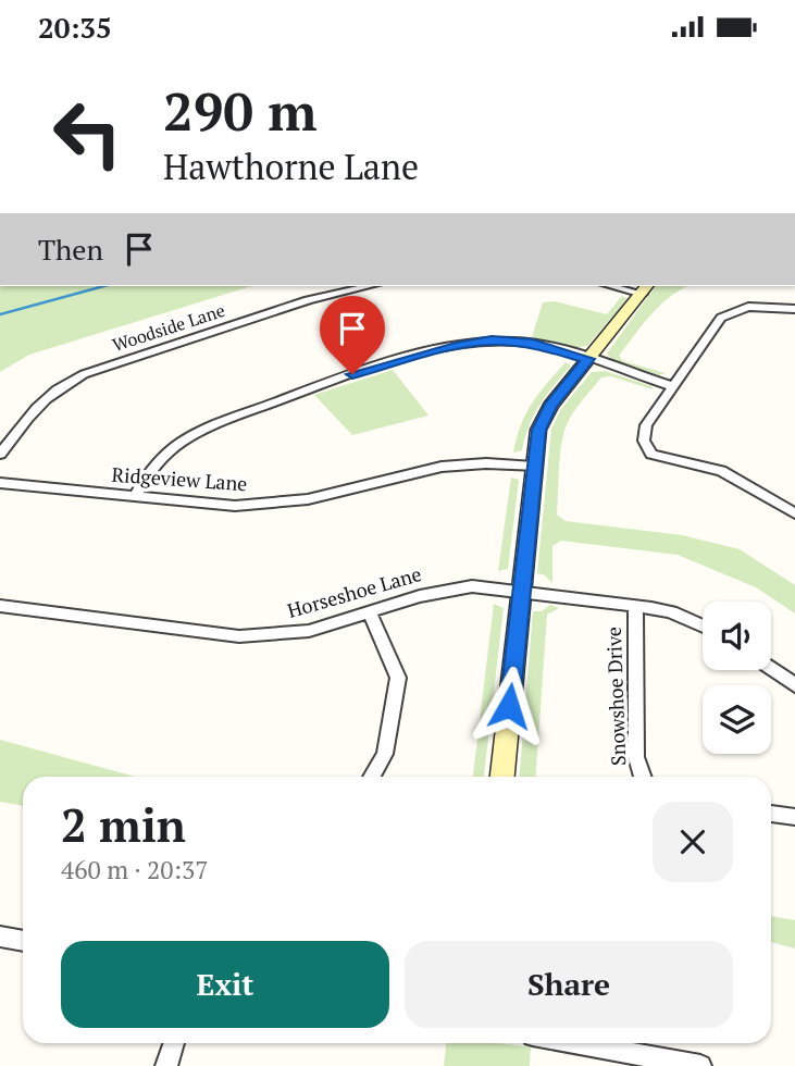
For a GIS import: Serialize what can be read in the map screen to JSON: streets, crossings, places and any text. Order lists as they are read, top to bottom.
{
  "streets": {
    "street": [
      "Woodside Lane",
      "Ridgeview Lane",
      "Horseshoe Lane",
      "Snowshoe Drive"
    ]
  },
  "crossings": [
    ["Horseshoe Lane", "Snowshoe Drive"]
  ],
  "page": {
    "status": "20:35",
    "turn": ["290 m", "Hawthorne Lane"],
    "then": "Then",
    "heading": ["2 min", "460 m · 20:37"],
    "buttons": ["Exit", "Share"]
  }
}
